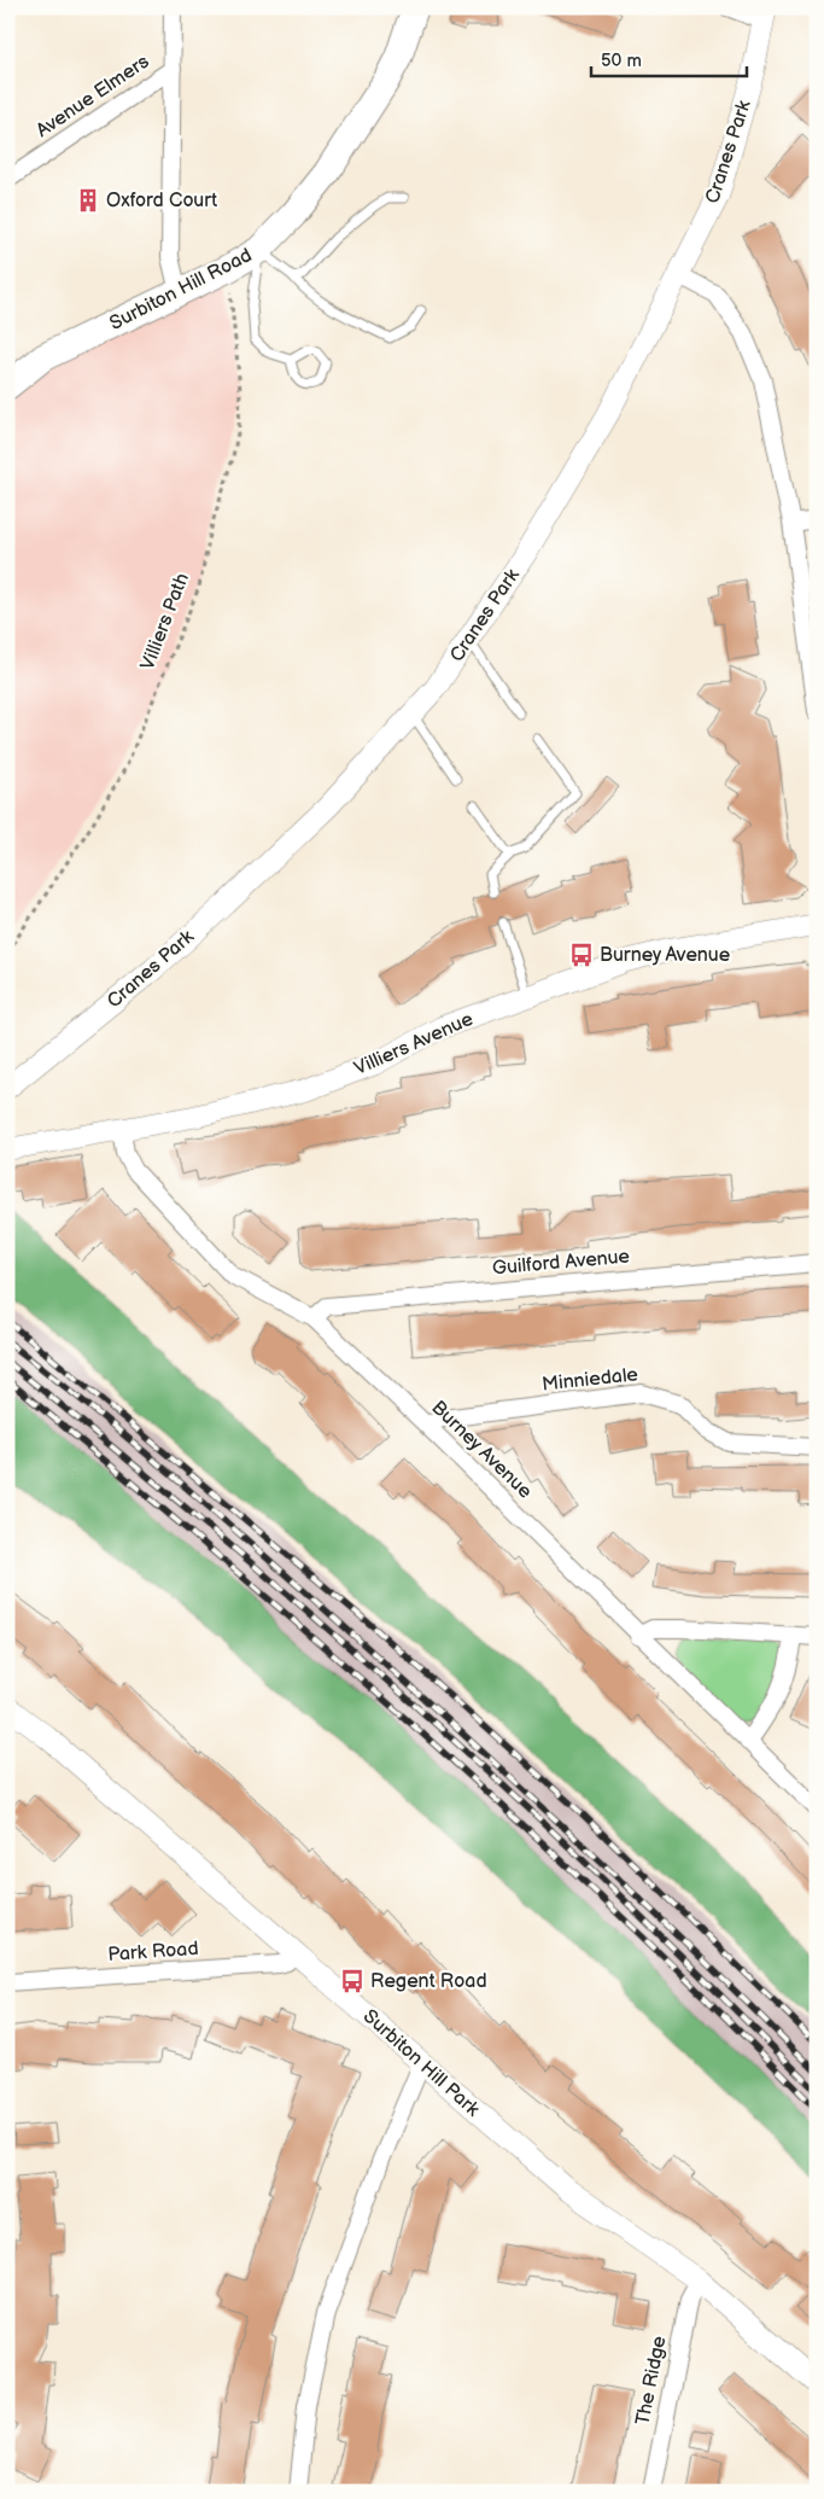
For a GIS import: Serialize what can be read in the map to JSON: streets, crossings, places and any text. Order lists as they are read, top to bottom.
{
  "streets": {
    "main road": ["Surbiton Hill Road"],
    "street": [
      "Avenue Elmers",
      "Cranes Park",
      "Villiers Avenue",
      "Guilford Avenue",
      "Minniedale",
      "Burney Avenue",
      "Park Road",
      "Surbiton Hill Park",
      "The Ridge"
    ],
    "path": ["Villiers Path"]
  },
  "crossings": [
    ["Avenue Elmers", "Surbiton Hill Road"],
    ["Surbiton Hill Road", "Villiers Path"],
    ["Villiers Avenue", "Burney Avenue"],
    ["Guilford Avenue", "Burney Avenue"],
    ["Minniedale", "Burney Avenue"],
    ["Park Road", "Surbiton Hill Park"],
    ["Surbiton Hill Park", "The Ridge"]
  ],
  "places": {
    "building": ["Oxford Court"],
    "bus stop": ["Burney Avenue", "Regent Road"]
  },
  "scale_bar": "50 m"
}
